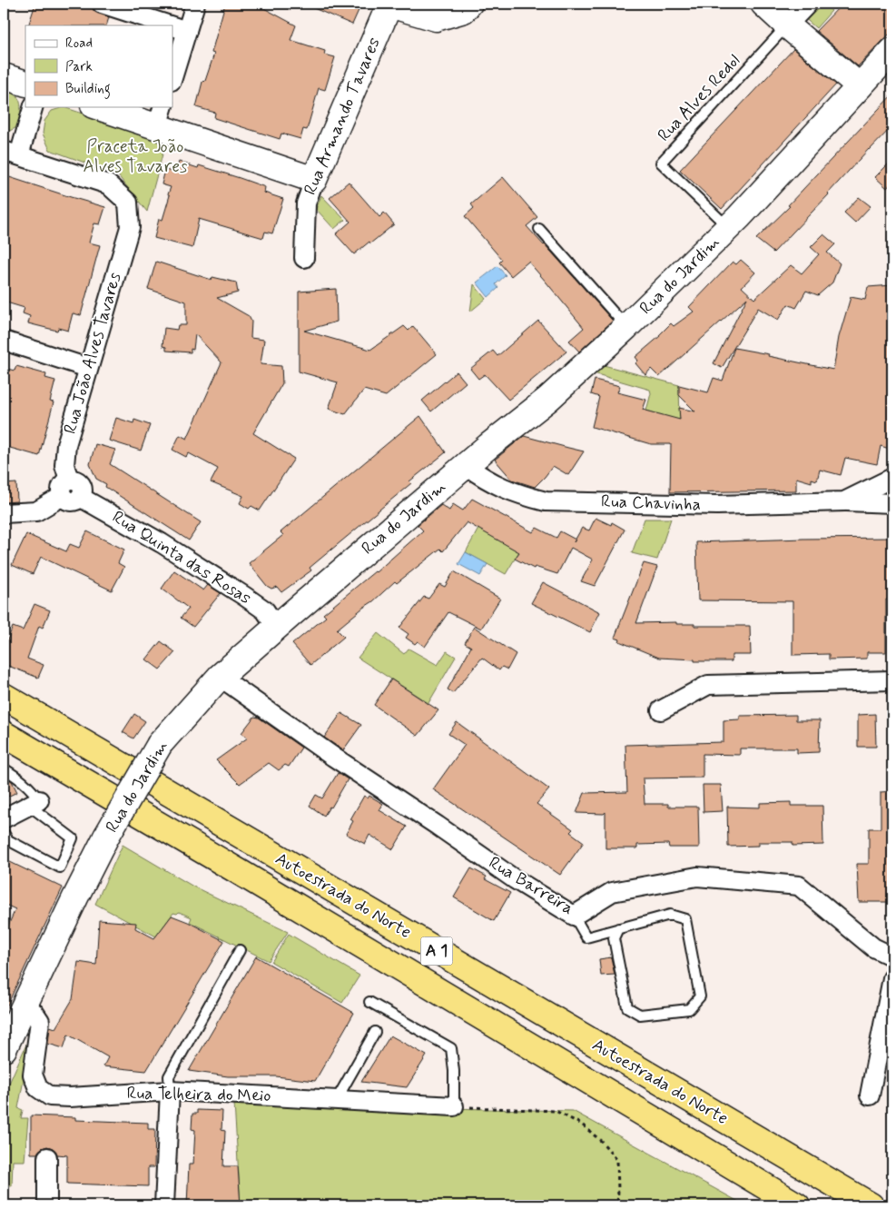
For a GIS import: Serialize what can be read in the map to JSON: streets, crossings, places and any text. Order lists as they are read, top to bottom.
{
  "streets": {
    "highway": ["Autoestrada do Norte", "A 1"],
    "main road": ["Rua Armando Tavares", "Rua do Jardim"],
    "street": [
      "Rua João Alves Tavares",
      "Rua Chavinha",
      "Rua Quinta das Rosas",
      "Rua Barreira",
      "Rua Telheira do Meio"
    ],
    "lane": ["Rua Alves Redol"]
  },
  "crossings": [
    ["Rua Alves Redol", "Rua do Jardim"],
    ["Rua do Jardim", "Rua Chavinha"],
    ["Rua do Jardim", "Rua Quinta das Rosas"],
    ["Rua do Jardim", "Rua Barreira"],
    ["Rua do Jardim", "Rua Telheira do Meio"],
    ["Rua João Alves Tavares", "Rua Quinta das Rosas"]
  ],
  "parks": ["Praceta João Alves Tavares"],
  "legend": ["Road", "Park", "Building"]
}
